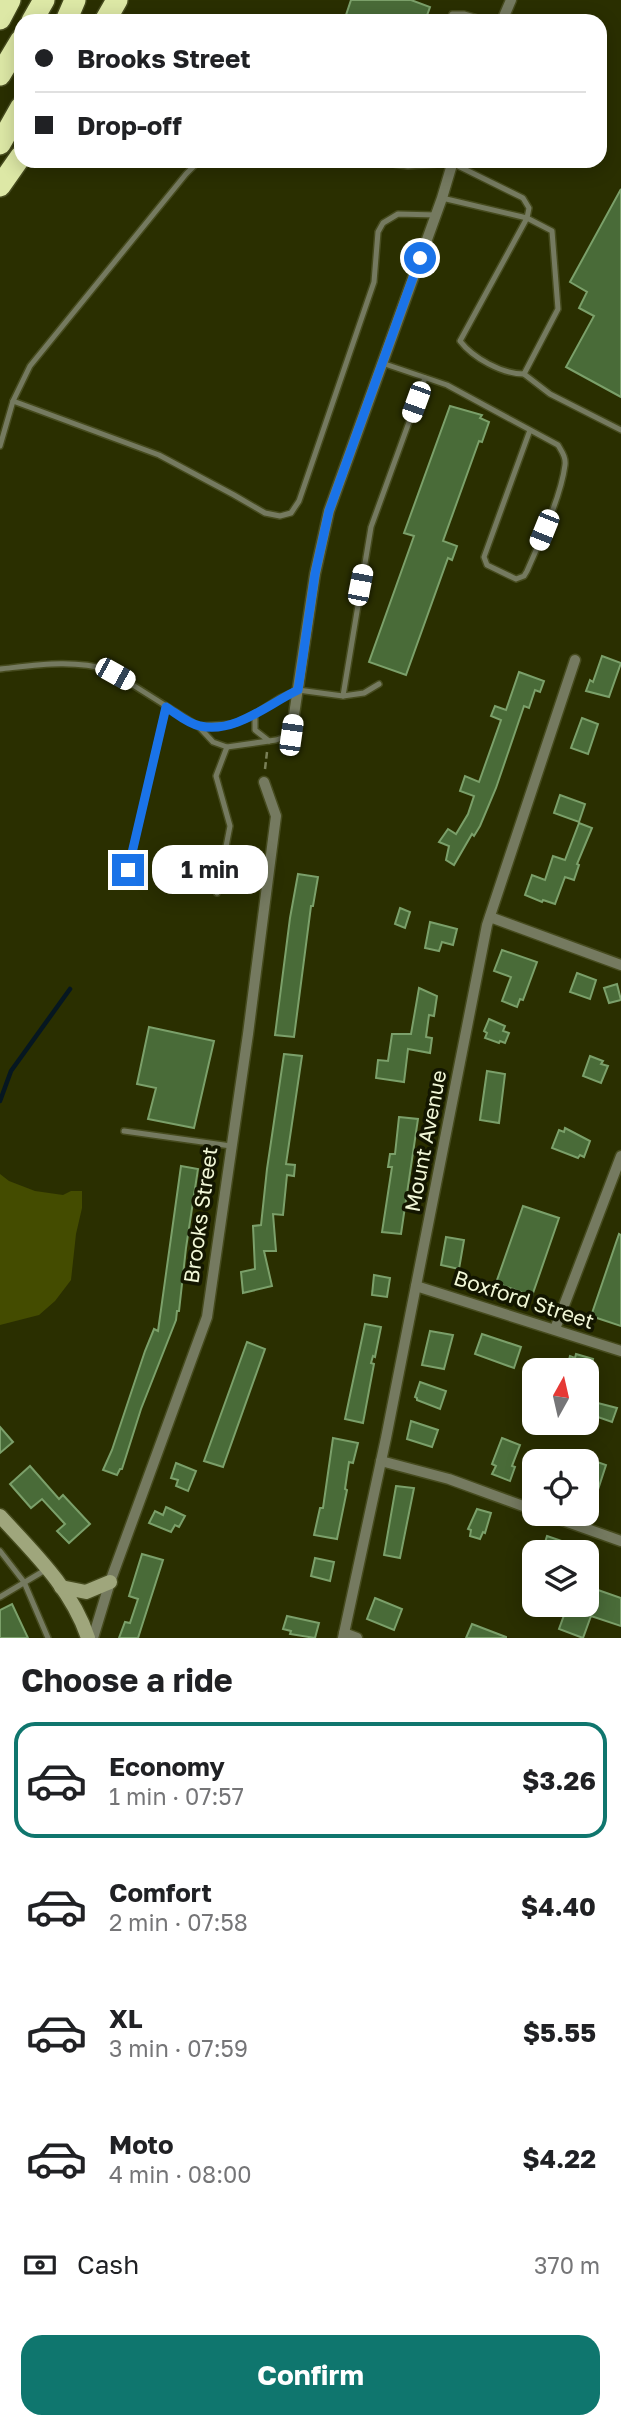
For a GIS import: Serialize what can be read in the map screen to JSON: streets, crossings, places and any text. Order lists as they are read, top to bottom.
{
  "streets": {
    "street": ["Mount Avenue", "Brooks Street", "Boxford Street"]
  },
  "crossings": [
    ["Mount Avenue", "Boxford Street"]
  ],
  "north": "top",
  "page": {
    "banner": ["Brooks Street", "Drop-off"],
    "bubble": "1 min",
    "heading": "Choose a ride",
    "list": [
      {
        "name": "Economy",
        "note": "1 min · 07:57",
        "value": "$3.26"
      },
      {
        "name": "Comfort",
        "note": "2 min · 07:58",
        "value": "$4.40"
      },
      {
        "name": "XL",
        "note": "3 min · 07:59",
        "value": "$5.55"
      },
      {
        "name": "Moto",
        "note": "4 min · 08:00",
        "value": "$4.22"
      }
    ],
    "pay": ["Cash", "370 m"],
    "buttons": "Confirm"
  }
}
